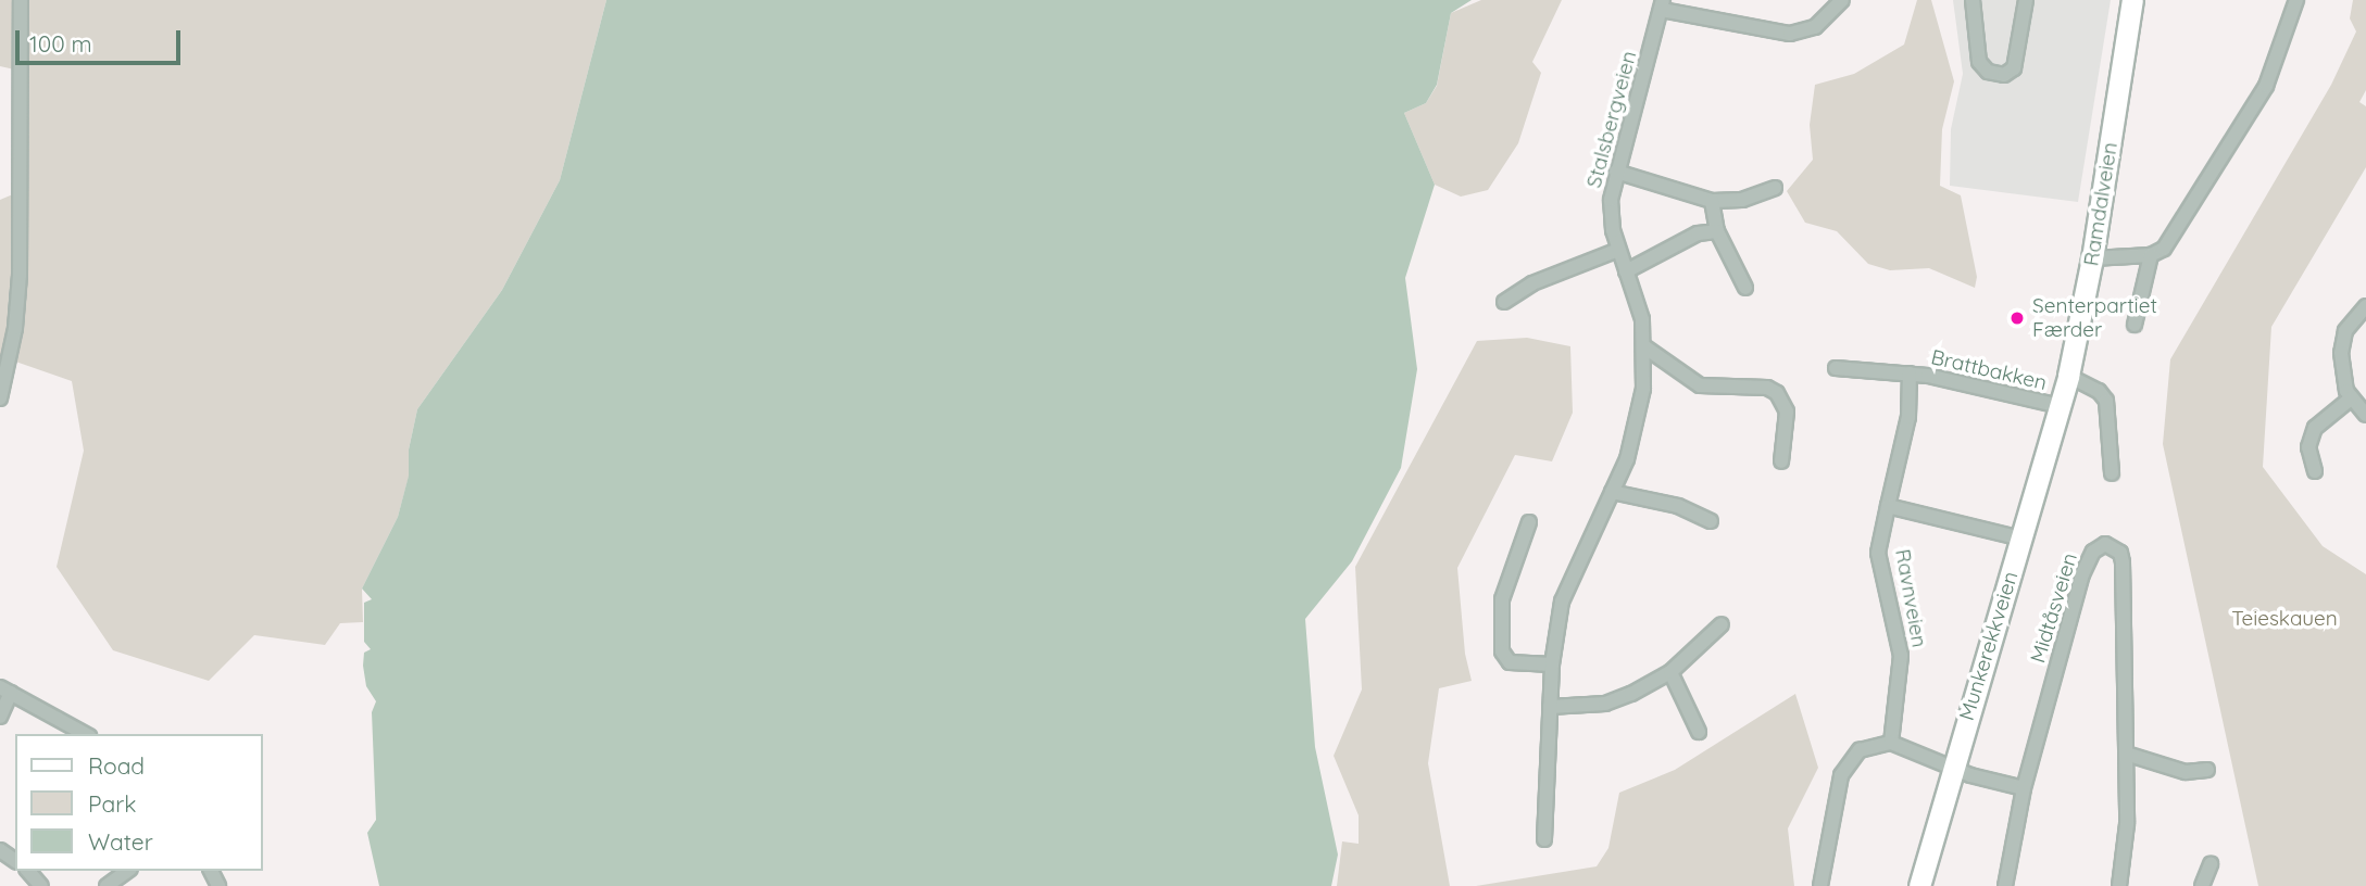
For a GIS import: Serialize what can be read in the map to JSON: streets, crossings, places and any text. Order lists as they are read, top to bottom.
{
  "streets": {
    "main road": ["Ramdalveien", "Munkerekkveien"],
    "street": [
      "Stalsbergveien",
      "Brattbakken",
      "Ravnveien",
      "Midtåsveien"
    ]
  },
  "crossings": [
    ["Ramdalveien", "Brattbakken"],
    ["Ramdalveien", "Munkerekkveien"],
    ["Brattbakken", "Ravnveien"],
    ["Brattbakken", "Munkerekkveien"]
  ],
  "parks": ["Teieskauen"],
  "places": ["Senterpartiet Færder"],
  "legend": ["Road", "Park", "Water"],
  "scale_bar": "100 m"
}
